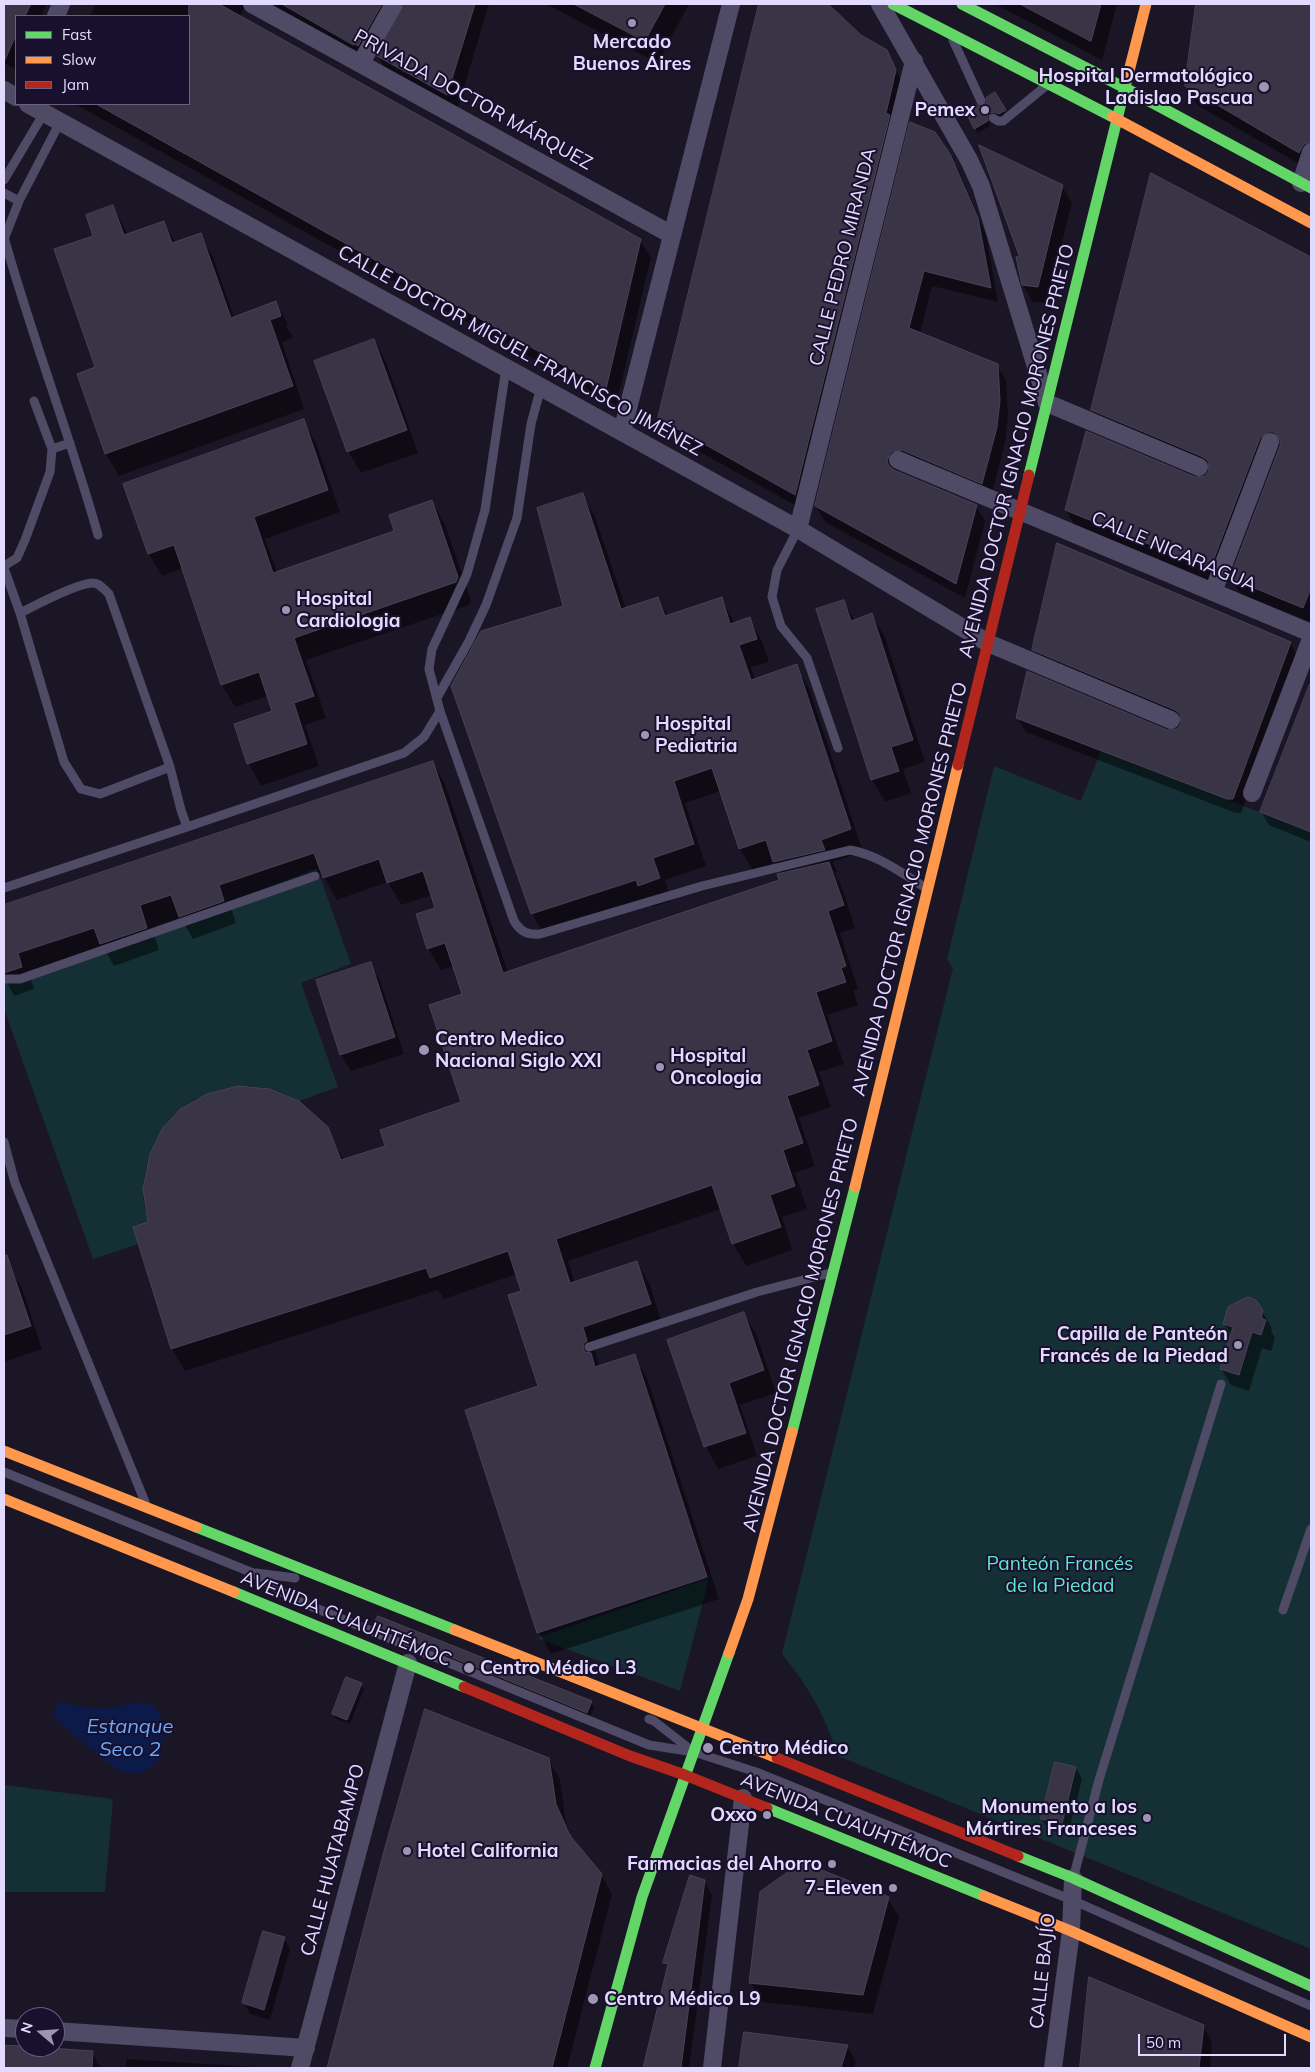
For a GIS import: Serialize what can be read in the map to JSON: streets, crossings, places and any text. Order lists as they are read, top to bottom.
{
  "streets": {
    "main road": ["AVENIDA DOCTOR IGNACIO MORONES PRIETO", "AVENIDA CUAUHTÉMOC"],
    "street": [
      "PRIVADA DOCTOR MÁRQUEZ",
      "CALLE PEDRO MIRANDA",
      "CALLE DOCTOR MIGUEL FRANCISCO JIMÉNEZ",
      "CALLE NICARAGUA",
      "CALLE HUATABAMPO",
      "CALLE BAJÍO"
    ]
  },
  "crossings": [
    ["CALLE PEDRO MIRANDA", "CALLE DOCTOR MIGUEL FRANCISCO JIMÉNEZ"],
    ["CALLE DOCTOR MIGUEL FRANCISCO JIMÉNEZ", "AVENIDA DOCTOR IGNACIO MORONES PRIETO"],
    ["AVENIDA DOCTOR IGNACIO MORONES PRIETO", "CALLE NICARAGUA"],
    ["AVENIDA DOCTOR IGNACIO MORONES PRIETO", "AVENIDA CUAUHTÉMOC"],
    ["AVENIDA CUAUHTÉMOC", "CALLE HUATABAMPO"],
    ["AVENIDA CUAUHTÉMOC", "CALLE BAJÍO"]
  ],
  "water": ["Estanque Seco 2"],
  "parks": ["Panteón Francés de la Piedad"],
  "places": [
    "Mercado Buenos Áires",
    "Hospital Dermatológico Ladislao Pascua",
    "Pemex",
    "Hospital Cardiologia",
    "Hospital Pediatria",
    "Centro Medico Nacional Siglo XXI",
    "Hospital Oncologia",
    "Capilla de Panteón Francés de la Piedad",
    "Centro Médico L3",
    "Centro Médico",
    "Oxxo",
    "Monumento a los Mártires Franceses",
    "Hotel California",
    "Farmacias del Ahorro",
    "7-Eleven",
    "Centro Médico L9"
  ],
  "legend": ["Fast", "Slow", "Jam"],
  "scale_bar": "50 m",
  "north": "left"
}
